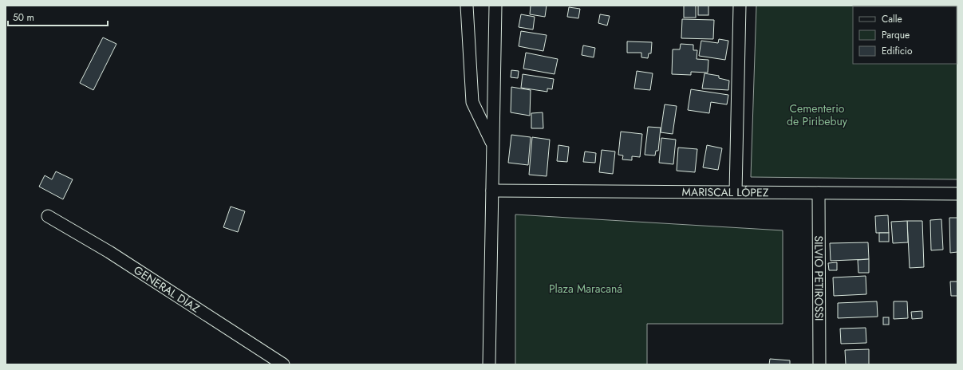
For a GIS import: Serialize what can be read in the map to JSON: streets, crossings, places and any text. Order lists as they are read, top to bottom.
{
  "streets": {
    "street": ["MARISCAL LÓPEZ", "SILVIO PETIROSSI", "GENERAL DÍAZ"]
  },
  "crossings": [
    ["MARISCAL LÓPEZ", "SILVIO PETIROSSI"]
  ],
  "parks": ["Cementerio de Piribebuy", "Plaza Maracaná"],
  "legend": ["Calle", "Parque", "Edificio"],
  "scale_bar": "50 m"
}
